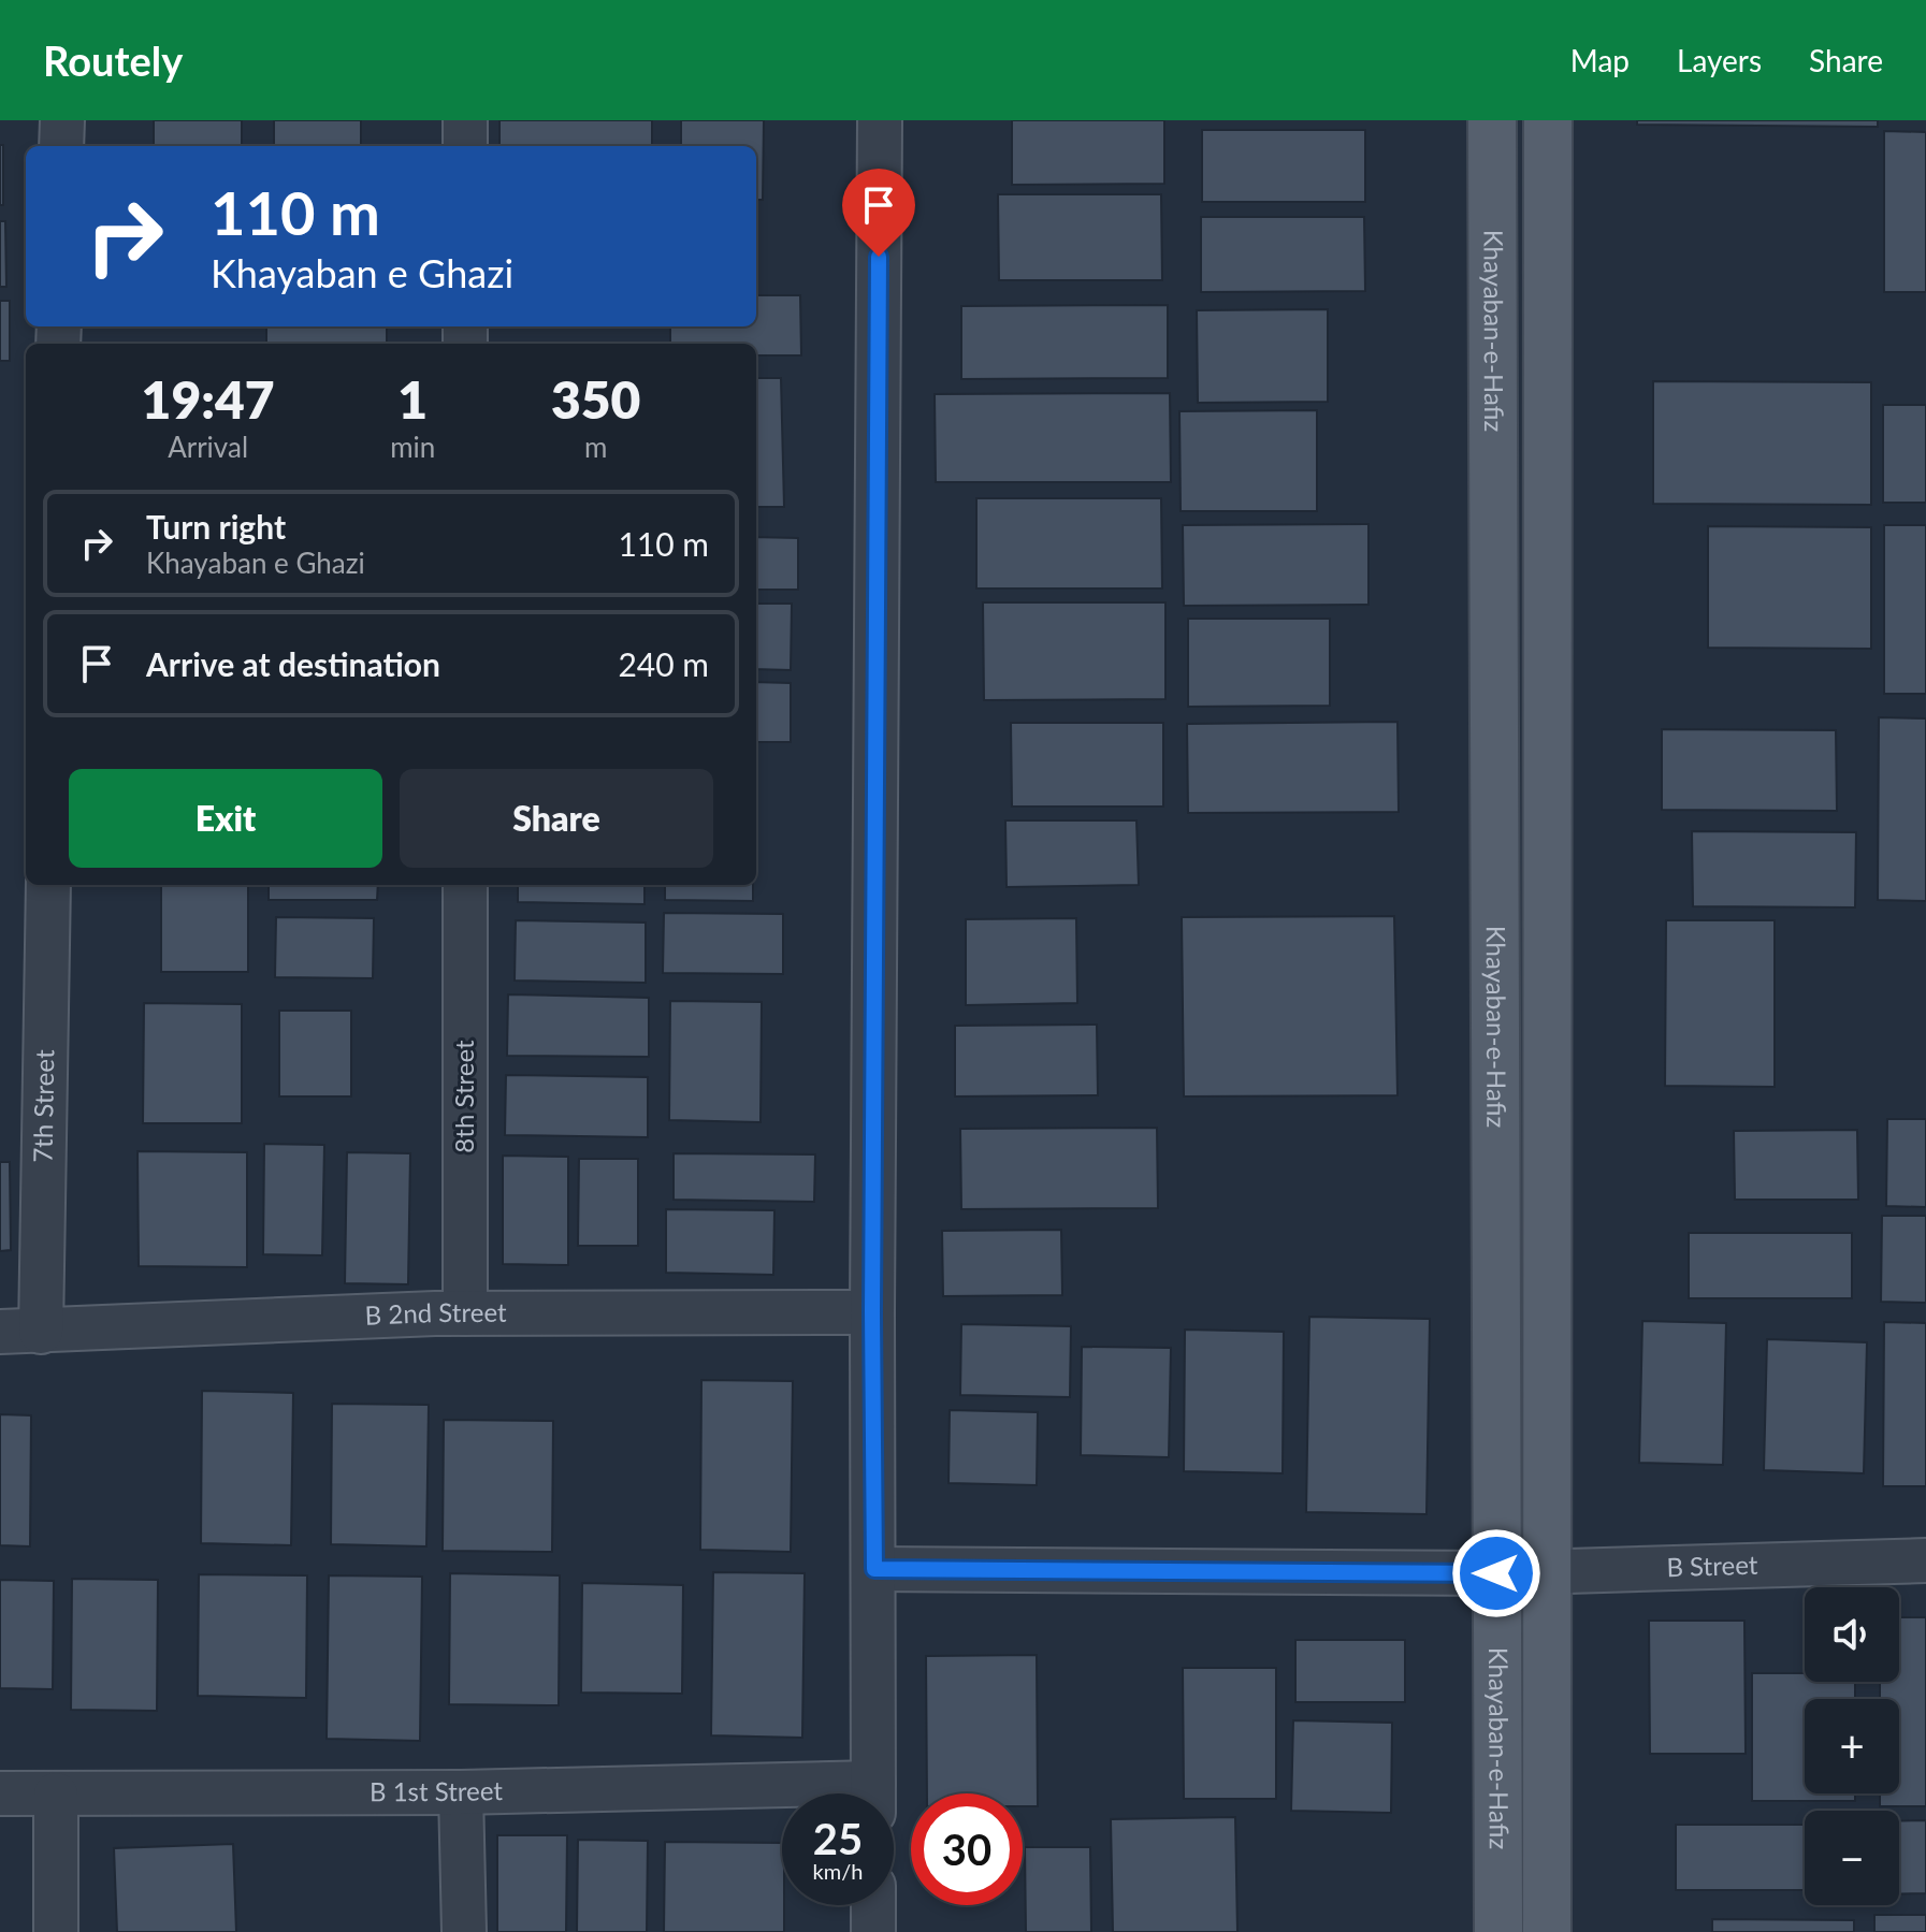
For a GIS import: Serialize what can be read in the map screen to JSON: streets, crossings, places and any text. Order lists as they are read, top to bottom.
{
  "streets": {
    "main road": ["Khayaban-e-Hafiz"],
    "street": [
      "8th Street",
      "7th Street",
      "B 2nd Street",
      "B Street",
      "B 1st Street"
    ]
  },
  "crossings": [
    ["Khayaban-e-Hafiz", "B Street"],
    ["8th Street", "B 2nd Street"],
    ["7th Street", "B 2nd Street"]
  ],
  "page": {
    "header": "Routely",
    "nav": ["Map", "Layers", "Share"],
    "turn": ["110 m", "Khayaban e Ghazi"],
    "eta": [
      "19:47",
      "Arrival",
      "1",
      "min",
      "350",
      "m"
    ],
    "list": [
      {
        "name": "Turn right",
        "note": "Khayaban e Ghazi",
        "value": "110 m"
      },
      {
        "name": "Arrive at destination",
        "value": "240 m"
      }
    ],
    "buttons": ["Exit", "Share"],
    "map_buttons": ["+", "−"],
    "speed": "25 km/h",
    "limit": "30"
  }
}
